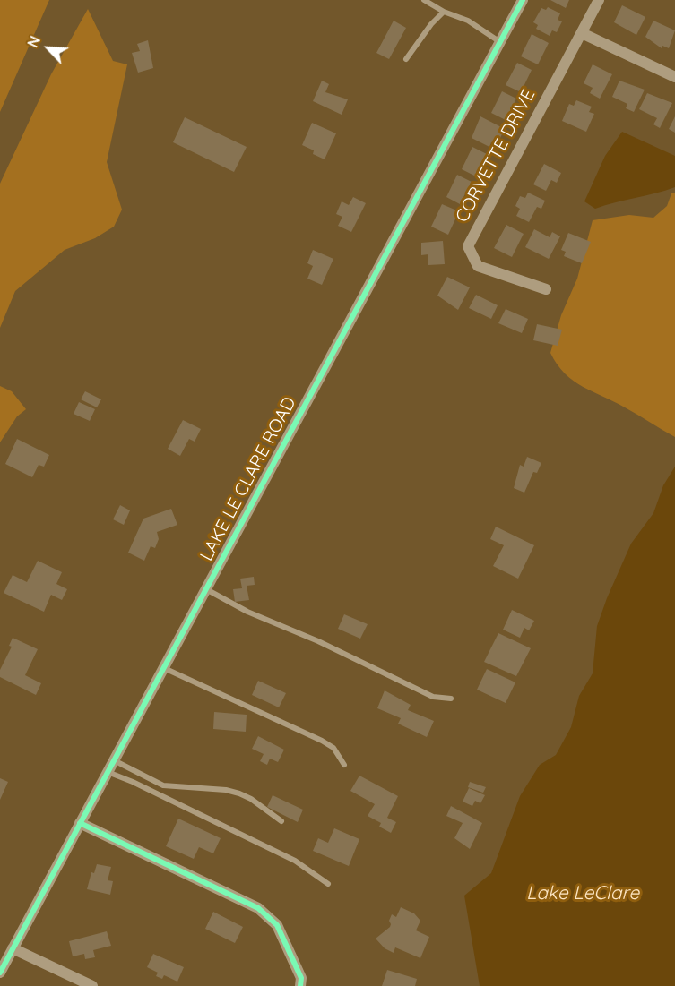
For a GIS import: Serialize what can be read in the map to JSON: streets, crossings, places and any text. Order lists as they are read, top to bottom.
{
  "streets": {
    "street": ["CORVETTE DRIVE", "LAKE LE CLARE ROAD"]
  },
  "water": ["Lake LeClare"],
  "north": "top left"
}
